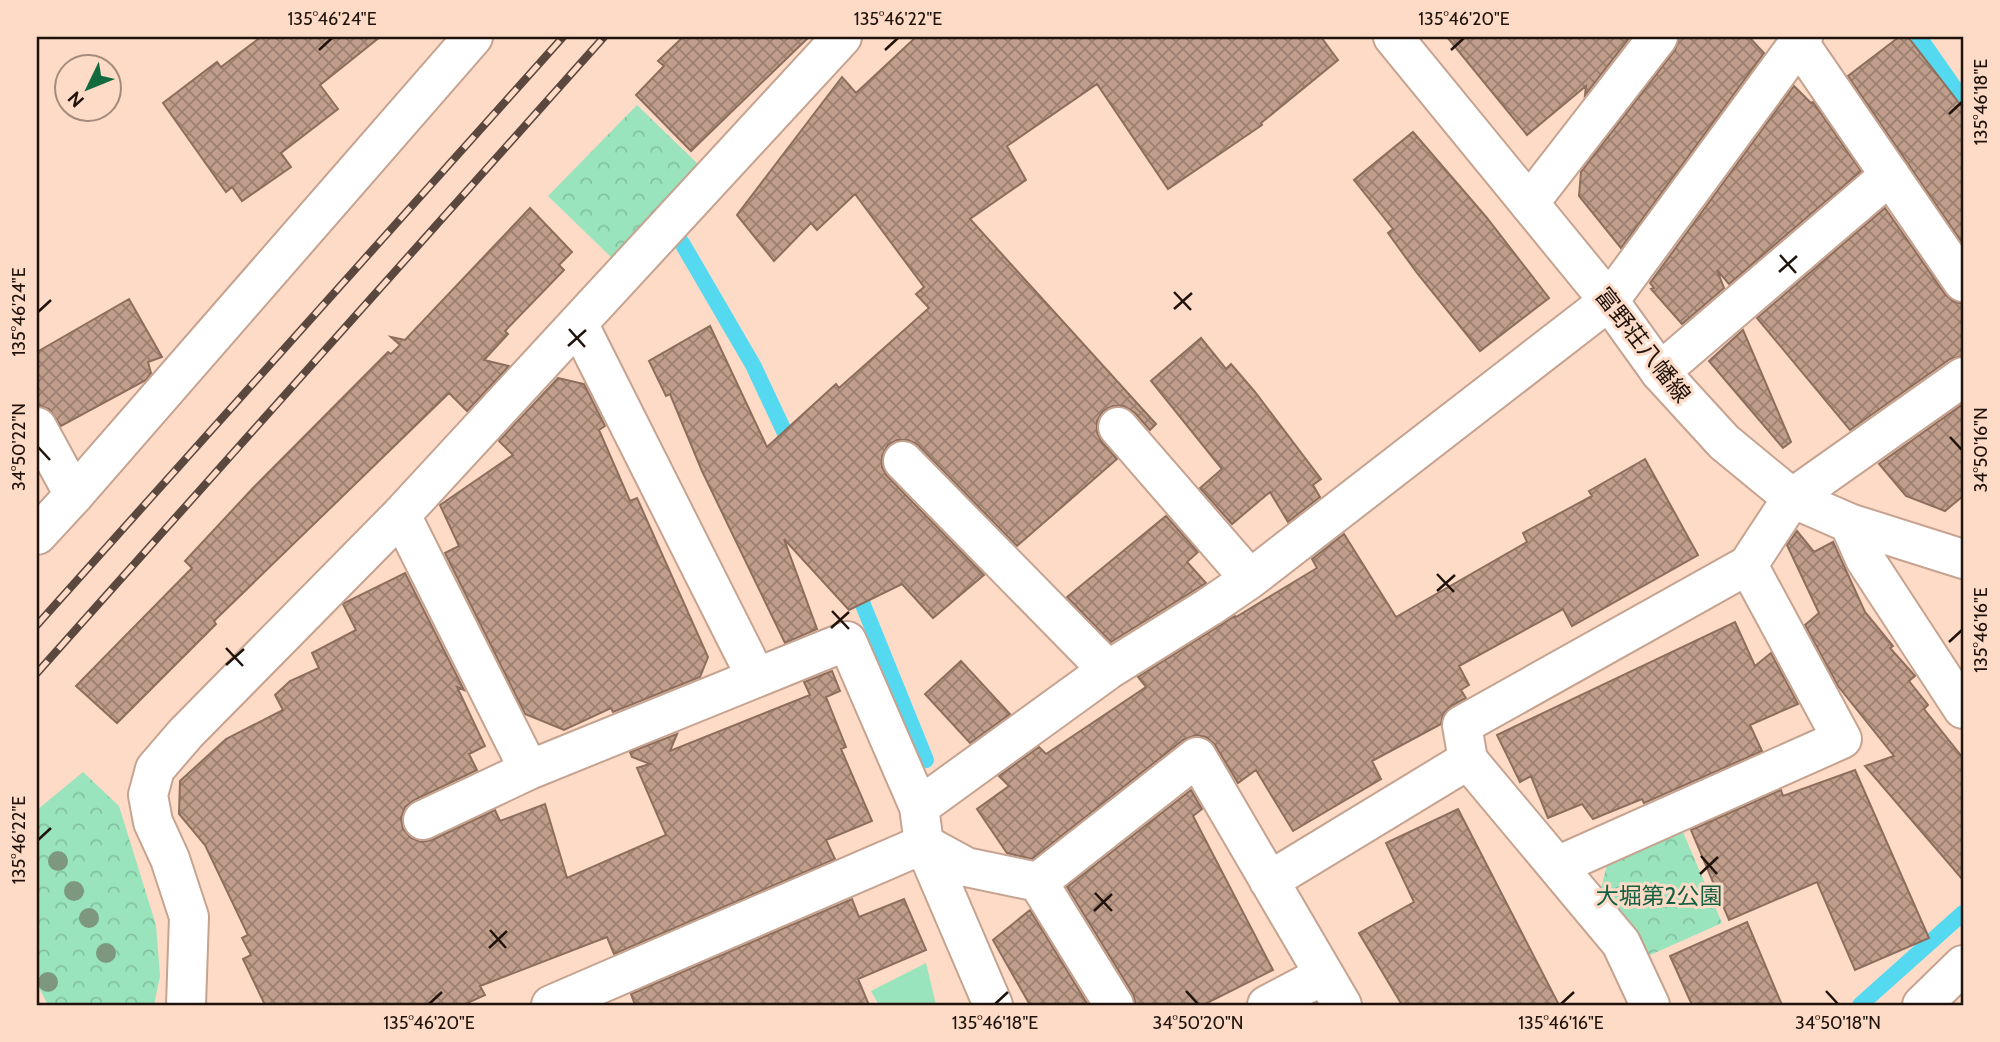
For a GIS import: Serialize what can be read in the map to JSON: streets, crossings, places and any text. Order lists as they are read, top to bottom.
{
  "streets": {
    "street": ["富野荘八幡線"]
  },
  "parks": ["大堀第2公園"],
  "north": "bottom left",
  "coordinates": [
    "135°46'24\"E",
    "135°46'22\"E",
    "135°46'20\"E",
    "135°46'18\"E",
    "34°50'22\"N",
    "34°50'16\"N",
    "135°46'16\"E",
    "34°50'20\"N",
    "34°50'18\"N"
  ]
}
